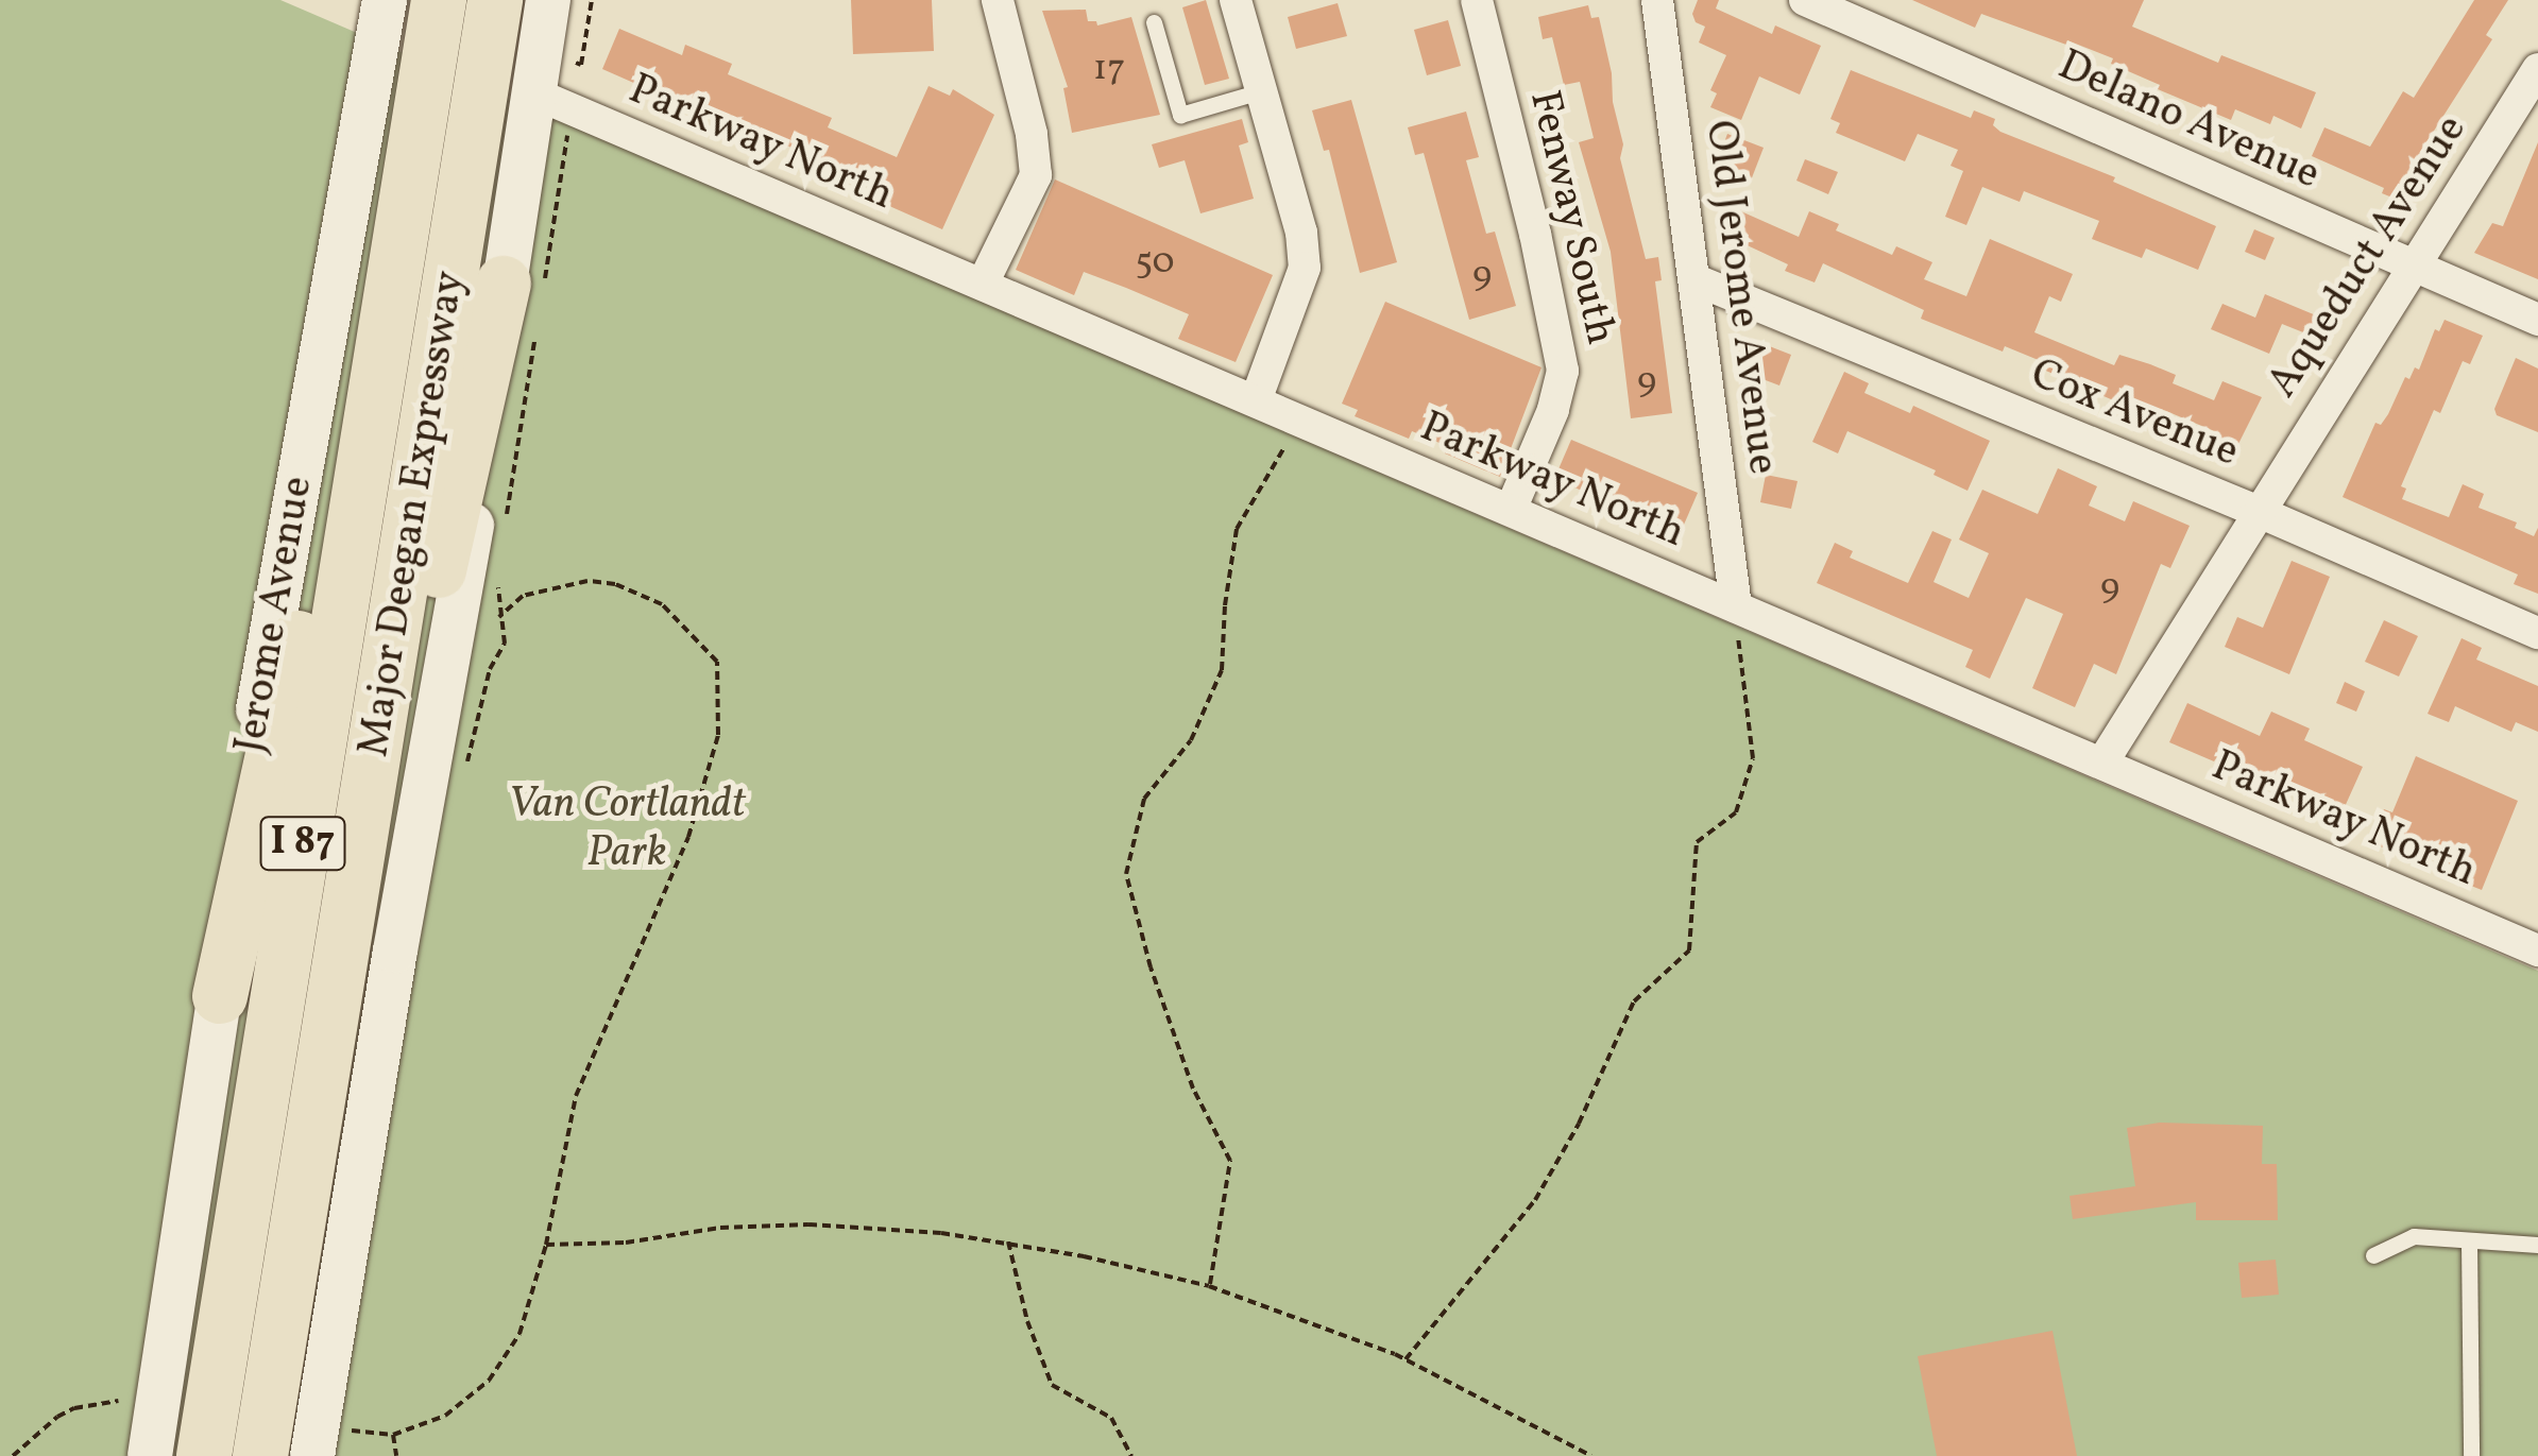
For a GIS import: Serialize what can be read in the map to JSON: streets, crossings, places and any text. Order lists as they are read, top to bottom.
{
  "streets": {
    "highway": ["Major Deegan Expressway", "I 87"],
    "main road": ["Jerome Avenue"],
    "street": [
      "Delano Avenue",
      "Parkway North",
      "Fenway South",
      "Aqueduct Avenue",
      "Old Jerome Avenue",
      "Cox Avenue"
    ]
  },
  "crossings": [
    ["Delano Avenue", "Aqueduct Avenue"],
    ["Parkway North", "Fenway South"],
    ["Parkway North", "Aqueduct Avenue"],
    ["Parkway North", "Old Jerome Avenue"],
    ["Parkway North", "Major Deegan Expressway"],
    ["Parkway North", "I 87"],
    ["Aqueduct Avenue", "Cox Avenue"],
    ["Old Jerome Avenue", "Cox Avenue"],
    ["Major Deegan Expressway", "I 87"]
  ],
  "parks": ["Van Cortlandt Park"],
  "house_numbers": [
    "17",
    "50",
    "9",
    "9",
    "9"
  ]
}
